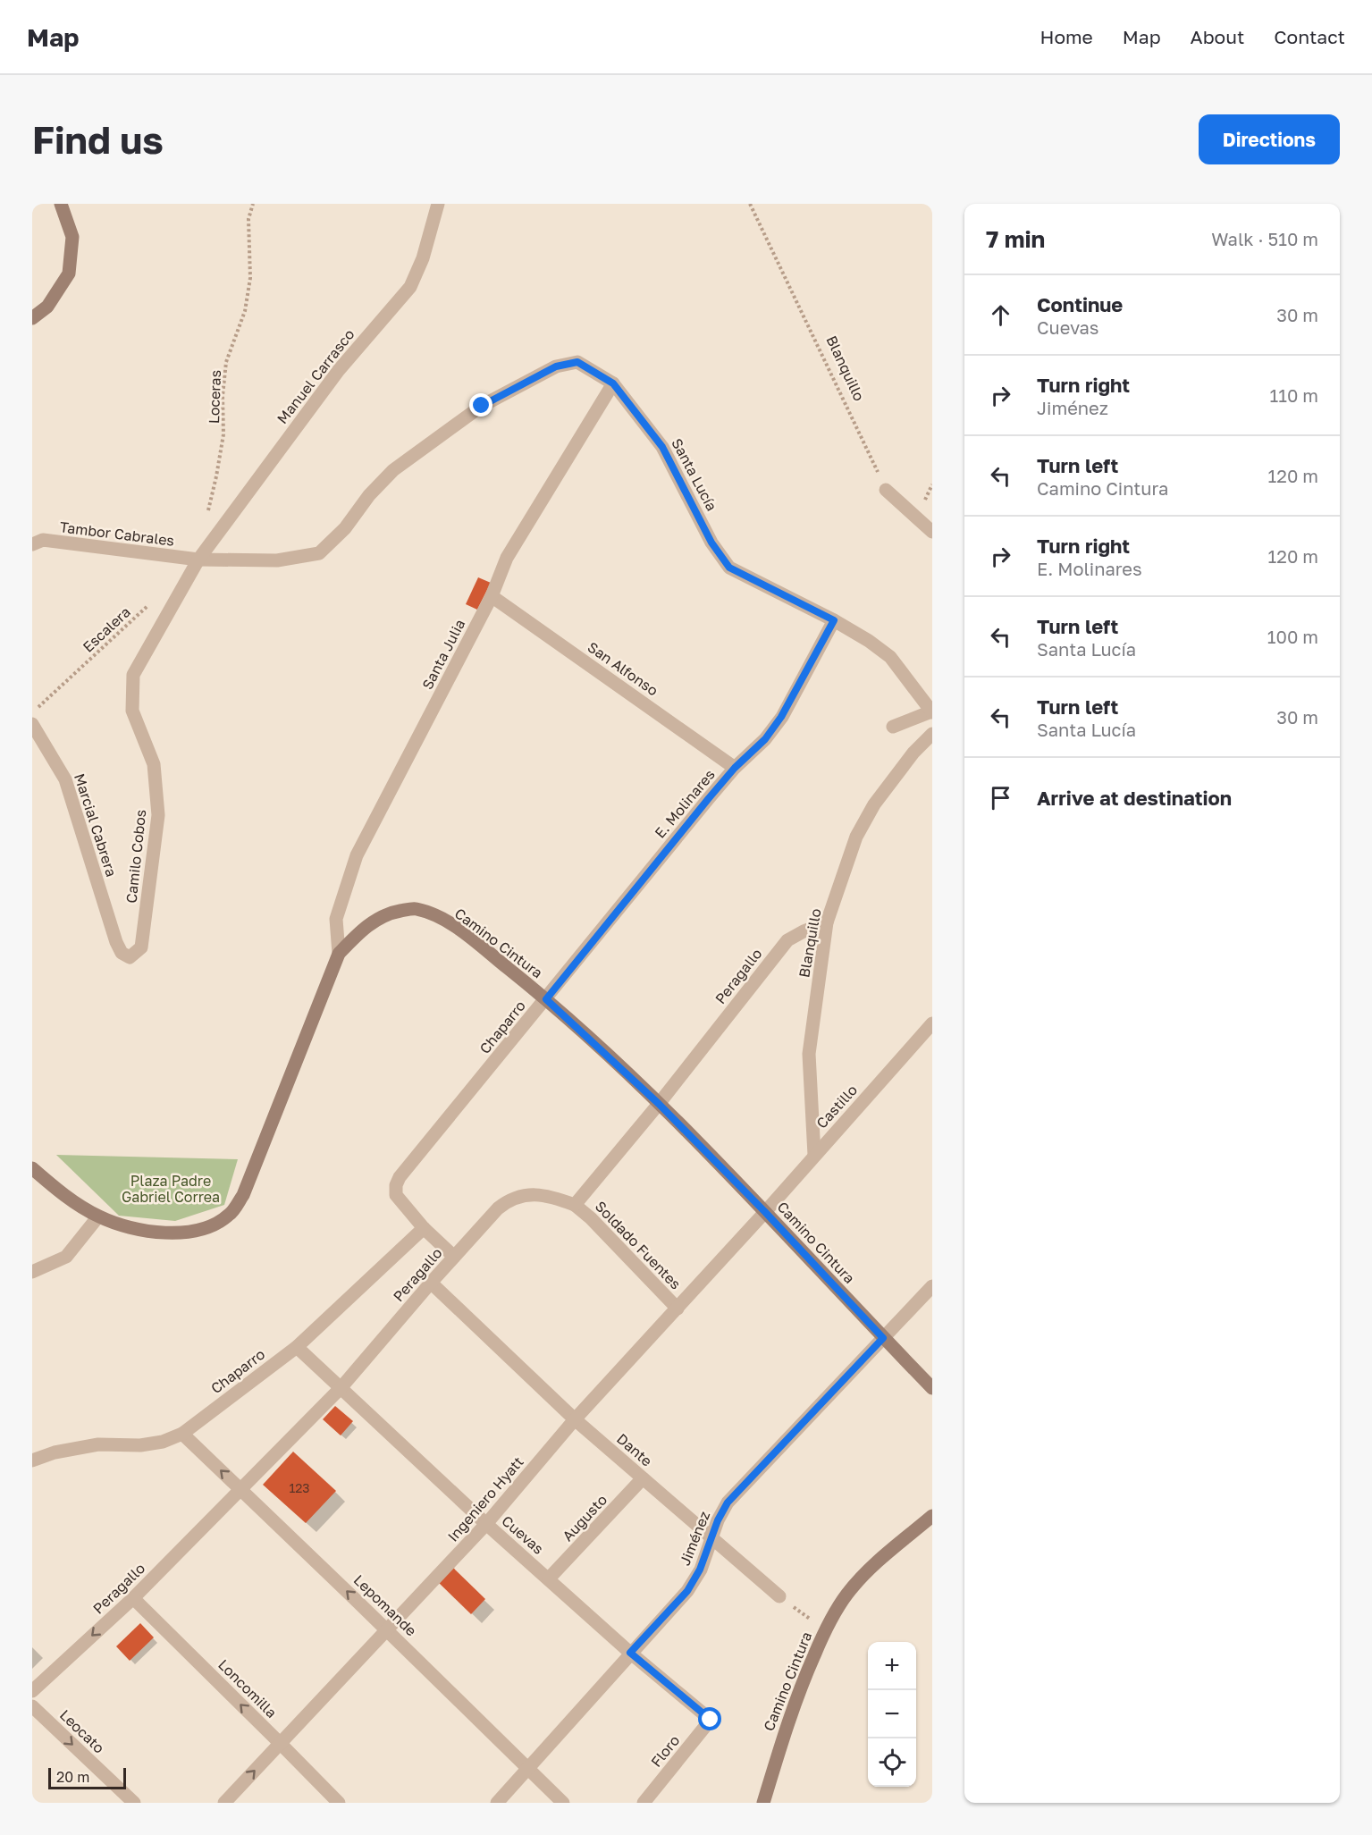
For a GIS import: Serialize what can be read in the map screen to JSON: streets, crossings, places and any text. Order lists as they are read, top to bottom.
{
  "streets": {
    "main road": ["Camino Cintura"],
    "street": [
      "Blanquillo",
      "Manuel Carrasco",
      "Santa Lucía",
      "Tambor Cabrales",
      "Santa Julia",
      "San Alfonso",
      "E. Molinares",
      "Marcial Cabrera",
      "Camilo Cobos",
      "Peragallo",
      "Chaparro",
      "Castillo",
      "Soldado Fuentes",
      "Dante",
      "Ingeniero Hyatt",
      "Augusto",
      "Cuevas",
      "Jiménez",
      "Lepomande",
      "Loncomilla",
      "Leocato",
      "Floro"
    ],
    "path": ["Loceras", "Escalera"]
  },
  "crossings": [
    ["Blanquillo", "Peragallo"],
    ["Blanquillo", "Castillo"],
    ["Manuel Carrasco", "Santa Lucía"],
    ["Manuel Carrasco", "Tambor Cabrales"],
    ["Manuel Carrasco", "Camilo Cobos"],
    ["Santa Lucía", "Tambor Cabrales"],
    ["Santa Lucía", "Santa Julia"],
    ["Santa Lucía", "E. Molinares"],
    ["Santa Lucía", "Camilo Cobos"],
    ["Tambor Cabrales", "Camilo Cobos"],
    ["Escalera", "Marcial Cabrera"],
    ["Santa Julia", "San Alfonso"],
    ["Santa Julia", "Camino Cintura"],
    ["San Alfonso", "E. Molinares"],
    ["E. Molinares", "Camino Cintura"],
    ["E. Molinares", "Chaparro"],
    ["Marcial Cabrera", "Camilo Cobos"],
    ["Camino Cintura", "Peragallo"],
    ["Camino Cintura", "Chaparro"],
    ["Camino Cintura", "Castillo"],
    ["Camino Cintura", "Ingeniero Hyatt"],
    ["Camino Cintura", "Jiménez"],
    ["Peragallo", "Chaparro"],
    ["Peragallo", "Soldado Fuentes"],
    ["Peragallo", "Dante"],
    ["Peragallo", "Cuevas"],
    ["Peragallo", "Lepomande"],
    ["Peragallo", "Loncomilla"],
    ["Chaparro", "Cuevas"],
    ["Chaparro", "Lepomande"],
    ["Castillo", "Ingeniero Hyatt"],
    ["Soldado Fuentes", "Ingeniero Hyatt"],
    ["Dante", "Ingeniero Hyatt"],
    ["Dante", "Augusto"],
    ["Dante", "Jiménez"],
    ["Ingeniero Hyatt", "Cuevas"],
    ["Ingeniero Hyatt", "Lepomande"],
    ["Ingeniero Hyatt", "Loncomilla"],
    ["Augusto", "Cuevas"],
    ["Cuevas", "Jiménez"],
    ["Cuevas", "Floro"],
    ["Jiménez", "Lepomande"]
  ],
  "one_way": ["Lepomande", "Loncomilla", "Leocato"],
  "parks": ["Plaza Padre Gabriel Correa"],
  "house_numbers": ["123"],
  "scale_bar": "20 m",
  "page": {
    "header": "Map",
    "nav": [
      "Home",
      "Map",
      "About",
      "Contact"
    ],
    "buttons": "Directions",
    "title": "Find us",
    "heading": ["7 min", "Walk · 510 m"],
    "list": [
      ["Continue", "Cuevas", "30 m"],
      ["Turn right", "Jiménez", "110 m"],
      ["Turn left", "Camino Cintura", "120 m"],
      ["Turn right", "E. Molinares", "120 m"],
      ["Turn left", "Santa Lucía", "100 m"],
      ["Turn left", "Santa Lucía", "30 m"],
      "Arrive at destination"
    ],
    "map_buttons": ["+", "−"],
    "scale": "20 m"
  }
}
